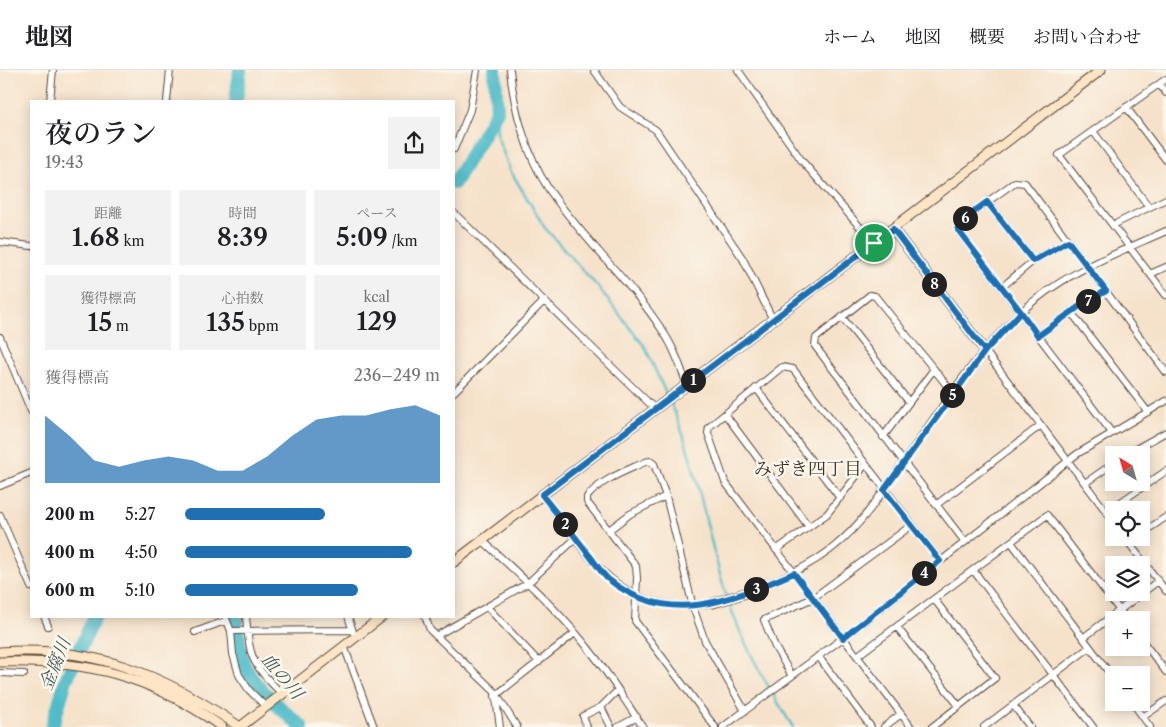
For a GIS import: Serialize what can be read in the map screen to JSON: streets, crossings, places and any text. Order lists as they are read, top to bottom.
{
  "districts": ["みずき四丁目"],
  "water": ["金腐川", "血の川"],
  "north": "top left",
  "page": {
    "header": "地図",
    "nav": [
      "ホーム",
      "地図",
      "概要",
      "お問い合わせ"
    ],
    "heading": ["夜のラン", "19:43"],
    "stats": [
      ["距離", "1.68 km"],
      ["時間", "8:39"],
      ["ペース", "5:09 /km"],
      ["獲得標高", "15 m"],
      ["心拍数", "135 bpm"],
      ["kcal", "129"]
    ],
    "pins": [
      "6",
      "8",
      "7",
      "1",
      "5",
      "2",
      "4",
      "3"
    ],
    "chart": ["獲得標高", "236–249 m"],
    "map_buttons": ["+", "−"],
    "list": [
      {
        "name": "200 m",
        "note": "5:27"
      },
      {
        "name": "400 m",
        "note": "4:50"
      },
      {
        "name": "600 m",
        "note": "5:10"
      }
    ]
  }
}
